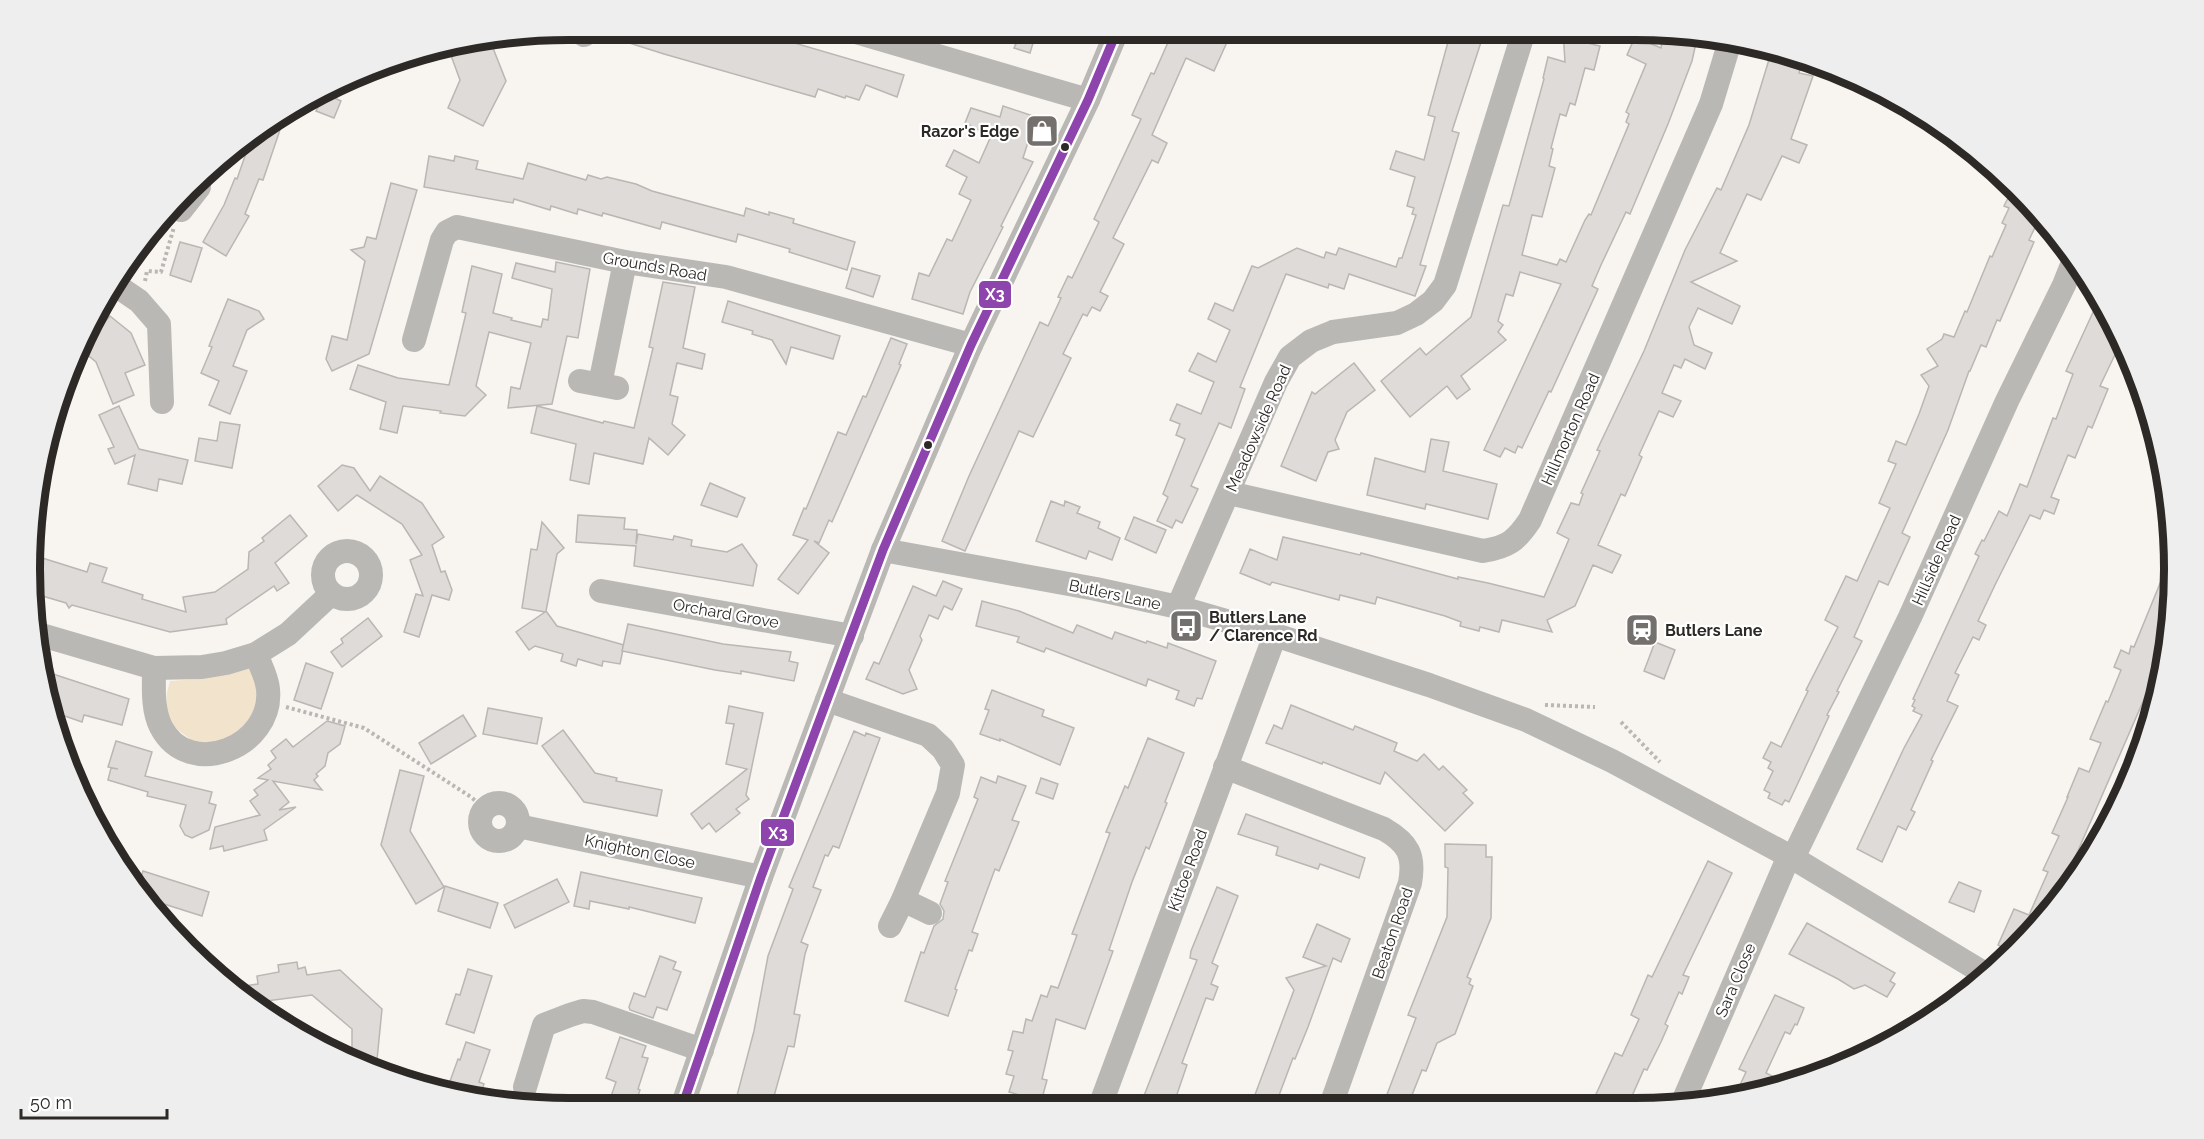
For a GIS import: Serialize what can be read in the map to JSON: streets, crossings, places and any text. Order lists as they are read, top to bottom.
{
  "streets": {
    "street": [
      "Grounds Road",
      "Meadowside Road",
      "Hillmorton Road",
      "Hillside Road",
      "Butlers Lane",
      "Orchard Grove",
      "Knighton Close",
      "Kittoe Road",
      "Beaton Road",
      "Sara Close"
    ]
  },
  "crossings": [
    ["Meadowside Road", "Hillmorton Road"],
    ["Meadowside Road", "Butlers Lane"],
    ["Hillside Road", "Butlers Lane"],
    ["Hillside Road", "Sara Close"],
    ["Butlers Lane", "Kittoe Road"],
    ["Butlers Lane", "Sara Close"],
    ["Kittoe Road", "Beaton Road"]
  ],
  "places": {
    "shop": ["Razor's Edge"],
    "bus stop": ["Butlers Lane / Clarence Rd"],
    "station": ["Butlers Lane"]
  },
  "lines": ["transit line X3"],
  "scale_bar": "50 m"
}
